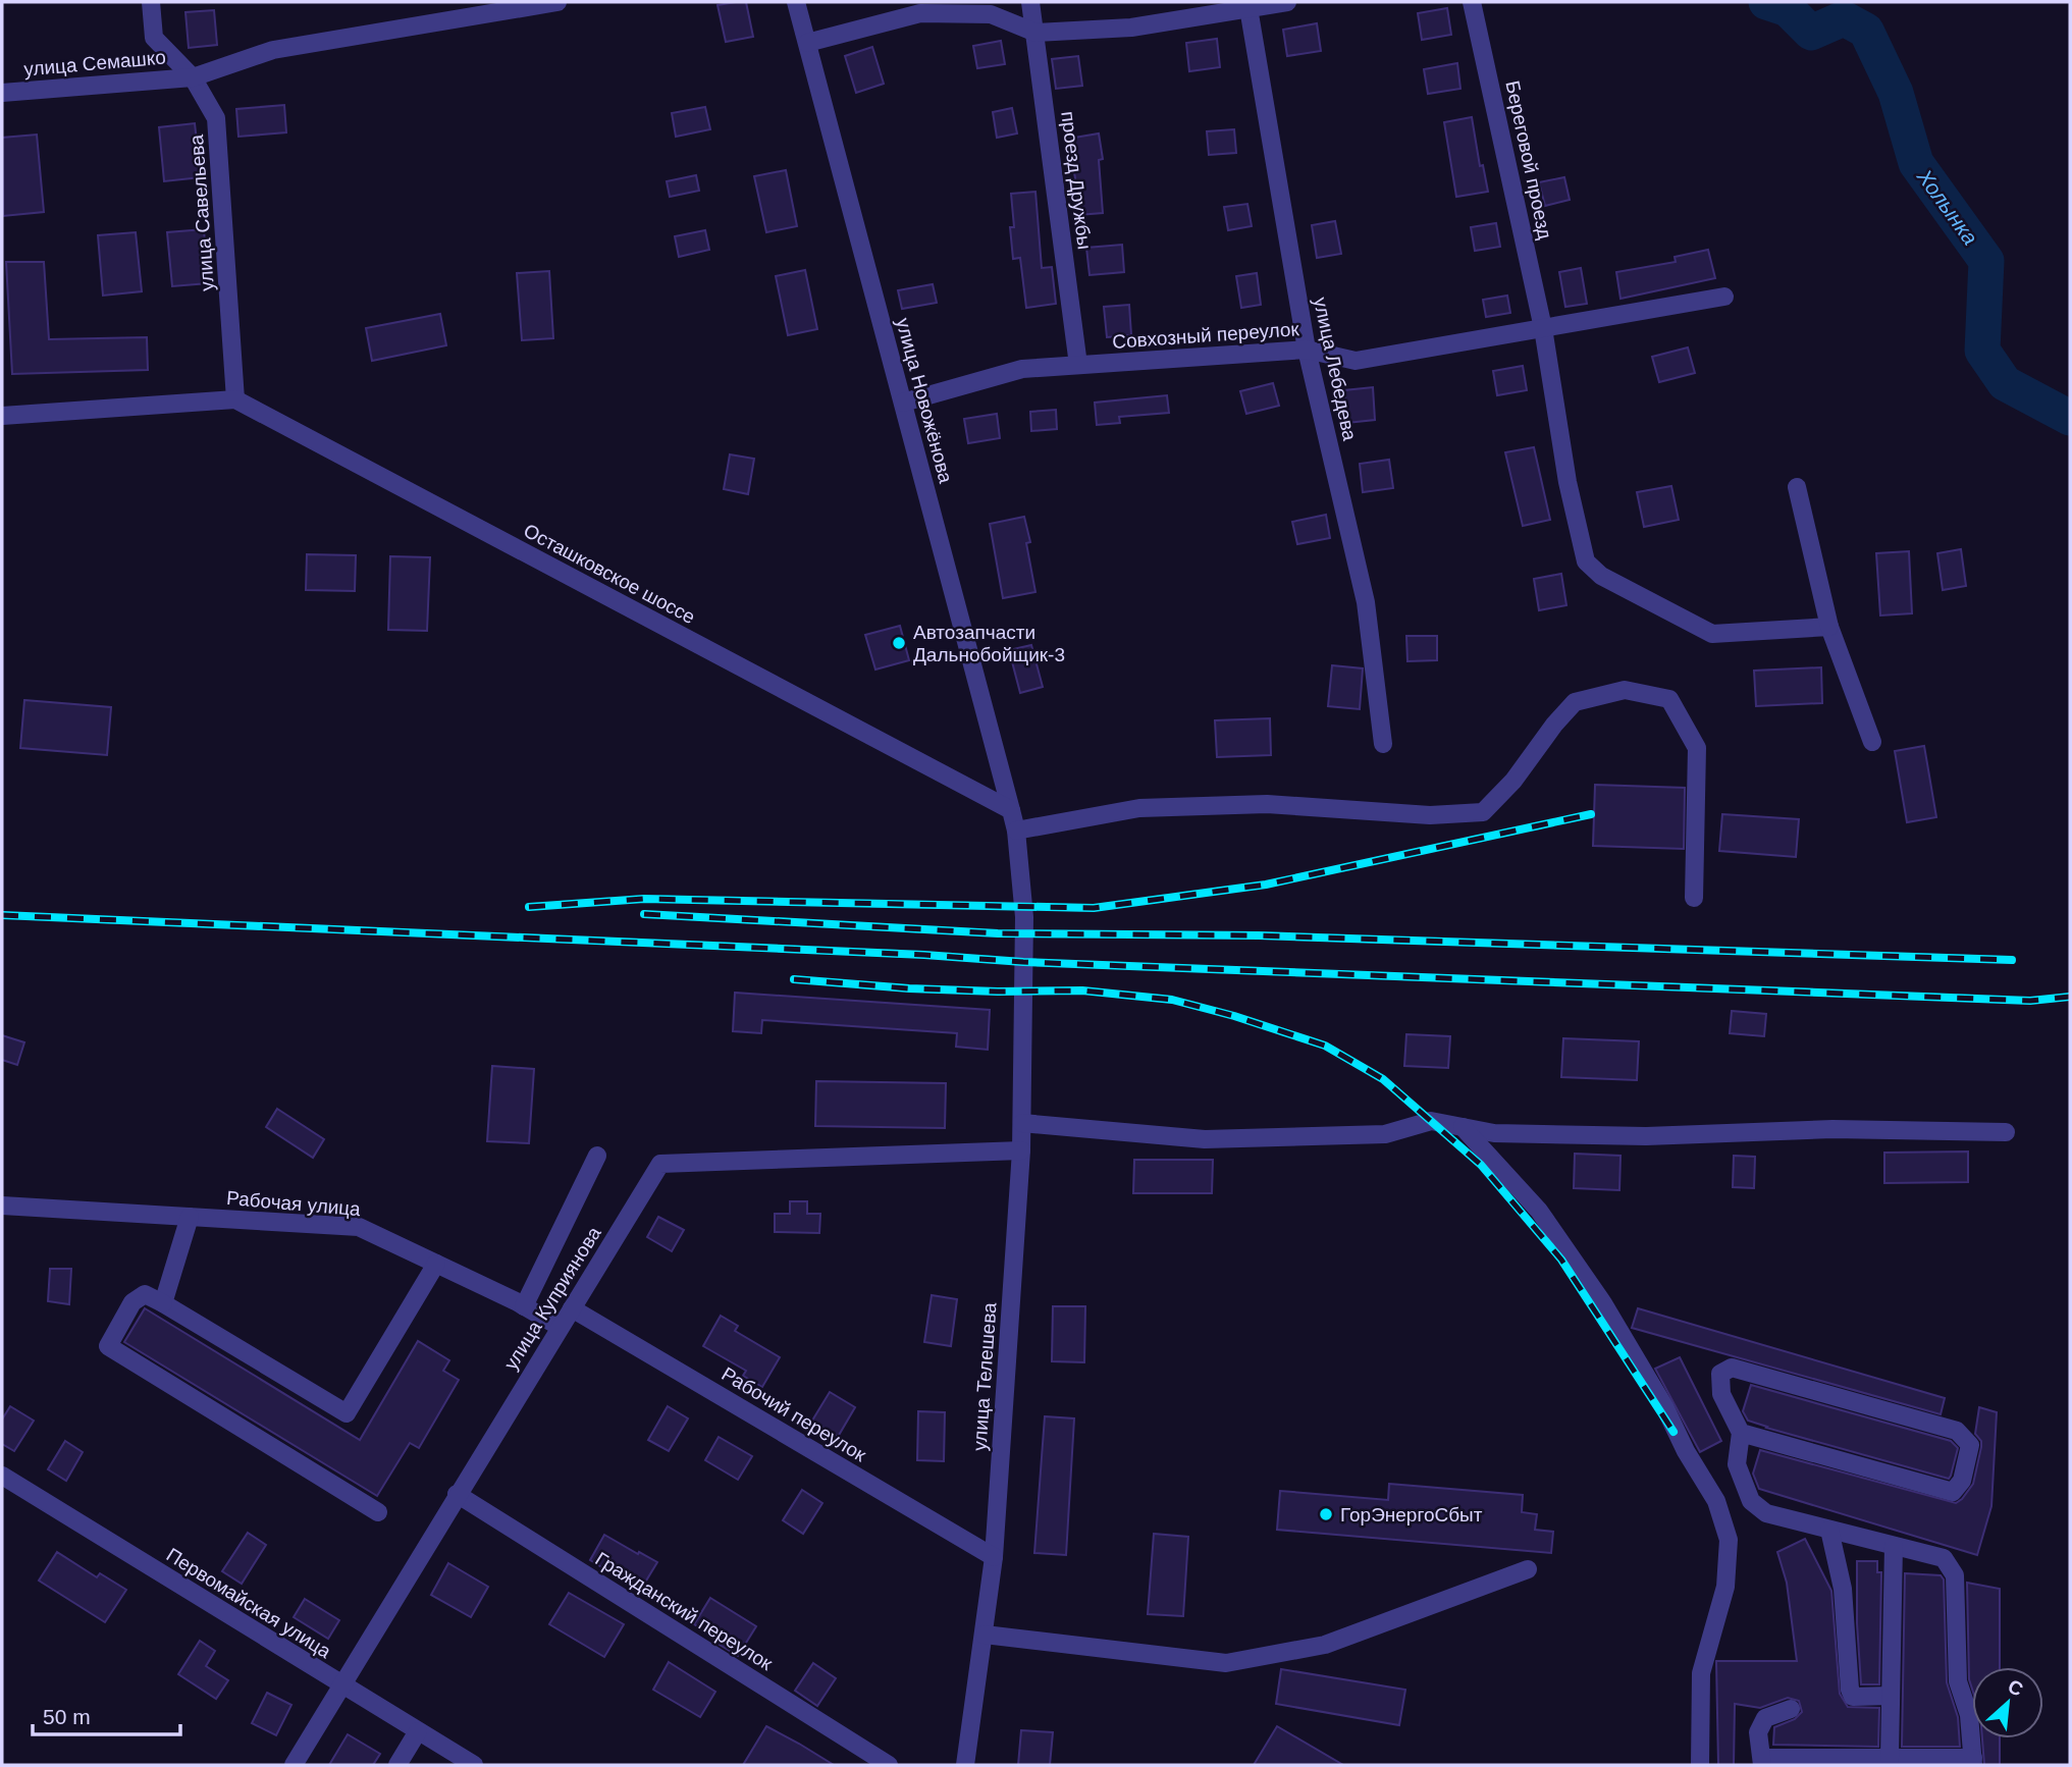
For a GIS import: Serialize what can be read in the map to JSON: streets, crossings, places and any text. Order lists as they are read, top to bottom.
{
  "streets": {
    "street": [
      "улица Семашко",
      "Береговой проезд",
      "проезд Дружбы",
      "улица Савельева",
      "Совхозный переулок",
      "улица Лебедева",
      "улица Новожёнова",
      "Осташковское шоссе",
      "Рабочая улица",
      "улица Куприянова",
      "улица Телешева",
      "Рабочий переулок",
      "Первомайская улица",
      "Гражданский переулок"
    ]
  },
  "crossings": [
    ["улица Семашко", "улица Савельева"],
    ["Береговой проезд", "Совхозный переулок"],
    ["проезд Дружбы", "Совхозный переулок"],
    ["улица Савельева", "Осташковское шоссе"],
    ["Совхозный переулок", "улица Лебедева"],
    ["Совхозный переулок", "улица Новожёнова"],
    ["улица Новожёнова", "Осташковское шоссе"],
    ["Рабочая улица", "улица Куприянова"],
    ["улица Куприянова", "улица Телешева"],
    ["улица Куприянова", "Рабочий переулок"],
    ["улица Куприянова", "Первомайская улица"],
    ["улица Куприянова", "Гражданский переулок"],
    ["улица Телешева", "Рабочий переулок"]
  ],
  "water": ["Холынка"],
  "places": ["Автозапчасти Дальнобойщик-3", "ГорЭнергоСбыт"],
  "scale_bar": "50 m",
  "north": "top right"
}
